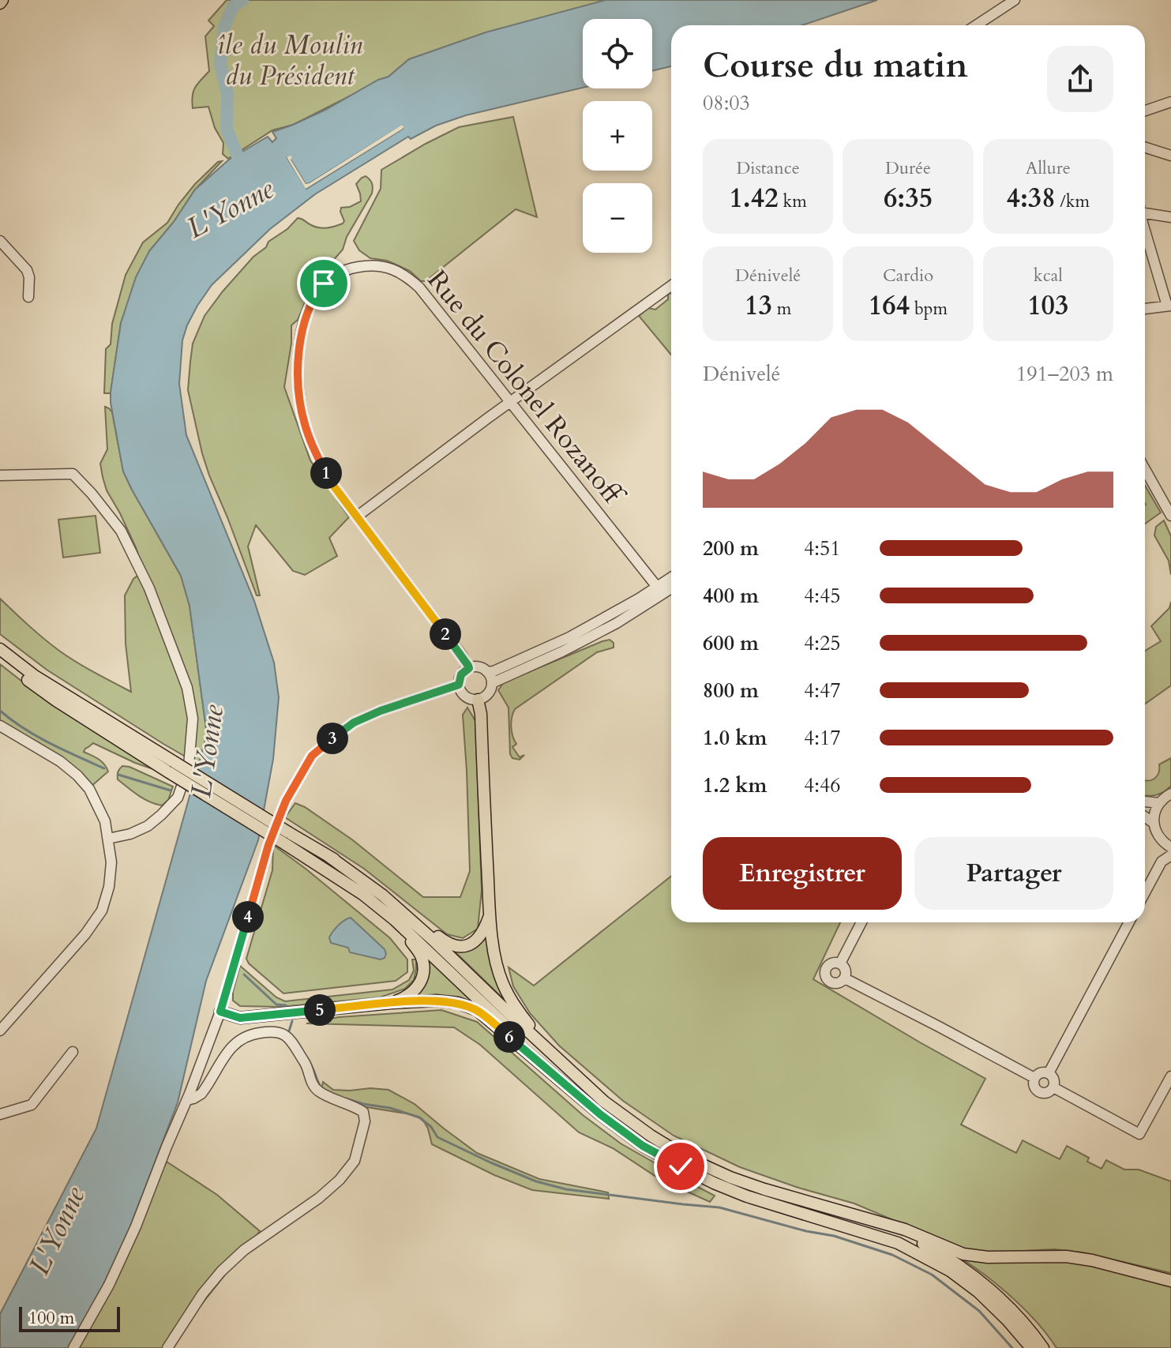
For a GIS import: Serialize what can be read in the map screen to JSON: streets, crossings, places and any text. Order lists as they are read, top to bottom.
{
  "streets": {
    "street": ["Rue du Colonel Rozanoff"]
  },
  "water": ["L'Yonne"],
  "parks": ["île du Moulin du Président"],
  "scale_bar": "100 m",
  "page": {
    "map_buttons": ["+", "−"],
    "heading": ["Course du matin", "08:03"],
    "stats": [
      ["Distance", "1.42 km"],
      ["Durée", "6:35"],
      ["Allure", "4:38 /km"],
      ["Dénivelé", "13 m"],
      ["Cardio", "164 bpm"],
      ["kcal", "103"]
    ],
    "chart": ["Dénivelé", "191–203 m"],
    "pins": [
      "1",
      "2",
      "3",
      "4",
      "5",
      "6"
    ],
    "list": [
      {
        "name": "200 m",
        "note": "4:51"
      },
      {
        "name": "400 m",
        "note": "4:45"
      },
      {
        "name": "600 m",
        "note": "4:25"
      },
      {
        "name": "800 m",
        "note": "4:47"
      },
      {
        "name": "1.0 km",
        "note": "4:17"
      },
      {
        "name": "1.2 km",
        "note": "4:46"
      }
    ],
    "buttons": ["Enregistrer", "Partager"],
    "scale": "100 m"
  }
}
